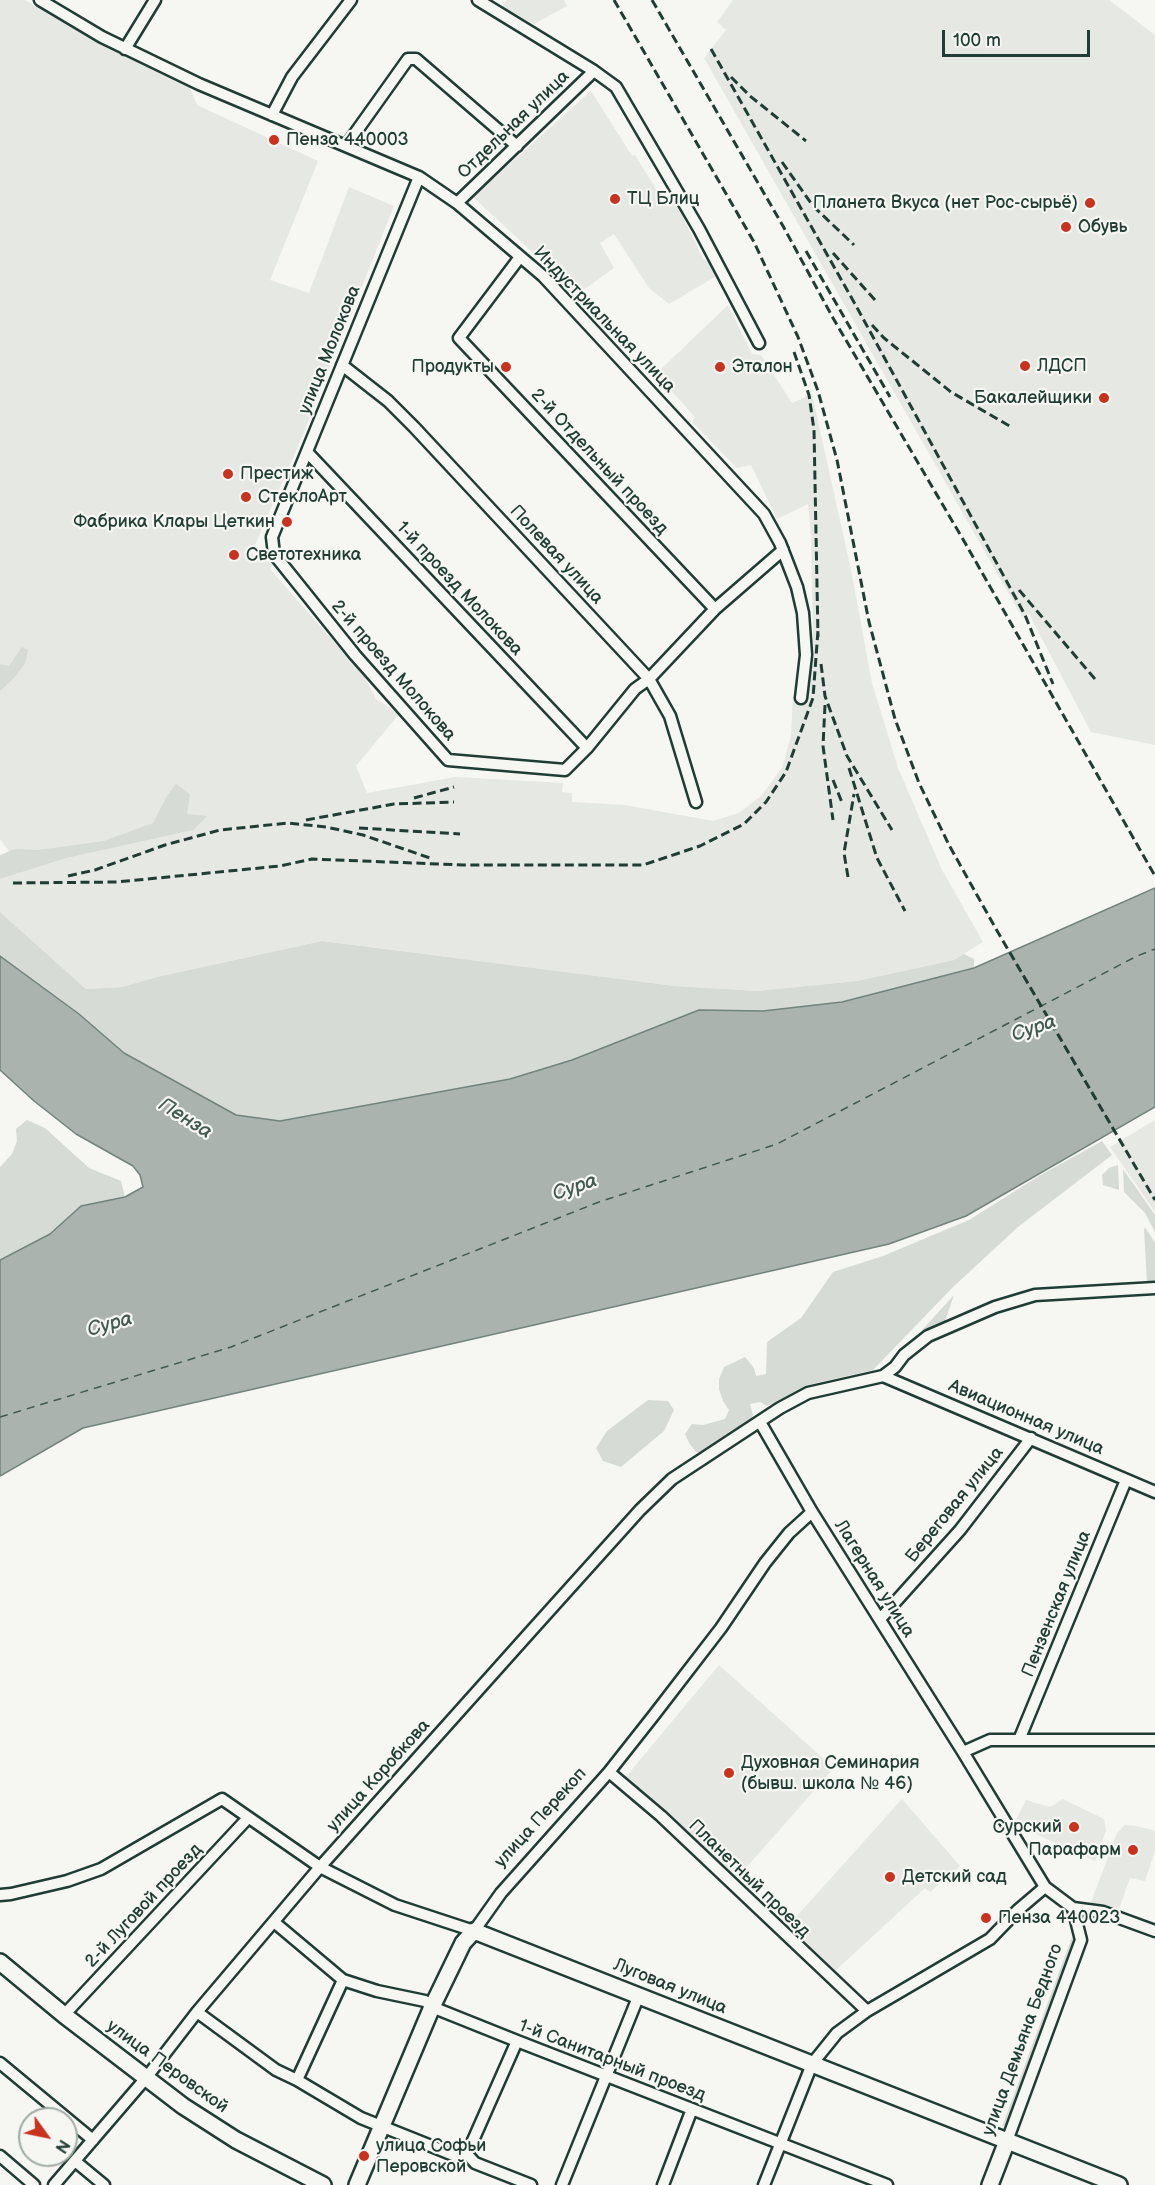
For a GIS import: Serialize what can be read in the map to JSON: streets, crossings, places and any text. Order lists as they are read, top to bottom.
{
  "streets": {
    "main road": [
      "улица Перекоп",
      "Луговая улица",
      "улица Демьяна Бедного",
      "улица Перовской"
    ],
    "street": [
      "Отдельная улица",
      "Индустриальная улица",
      "улица Молокова",
      "2-й Отдельный проезд",
      "Полевая улица",
      "1-й проезд Молокова",
      "2-й проезд Молокова",
      "Авиационная улица",
      "Береговая улица",
      "Лагерная улица",
      "Пензенская улица",
      "улица Коробкова",
      "Планетный проезд",
      "2-й Луговой проезд",
      "1-й Санитарный проезд"
    ]
  },
  "crossings": [
    ["Отдельная улица", "Индустриальная улица"],
    ["Индустриальная улица", "улица Молокова"],
    ["Индустриальная улица", "2-й Отдельный проезд"],
    ["улица Молокова", "Полевая улица"],
    ["улица Молокова", "1-й проезд Молокова"],
    ["улица Молокова", "2-й проезд Молокова"],
    ["1-й проезд Молокова", "2-й проезд Молокова"],
    ["Авиационная улица", "Береговая улица"],
    ["Авиационная улица", "Пензенская улица"],
    ["Авиационная улица", "улица Коробкова"],
    ["Береговая улица", "Лагерная улица"],
    ["Лагерная улица", "улица Коробкова"],
    ["Лагерная улица", "улица Перекоп"],
    ["улица Коробкова", "Луговая улица"],
    ["улица Коробкова", "улица Перовской"],
    ["улица Перекоп", "Планетный проезд"],
    ["улица Перекоп", "Луговая улица"],
    ["улица Перекоп", "1-й Санитарный проезд"],
    ["2-й Луговой проезд", "Луговая улица"],
    ["2-й Луговой проезд", "улица Перовской"],
    ["Луговая улица", "улица Демьяна Бедного"]
  ],
  "water": ["Сура", "Пенза"],
  "places": [
    "Пенза 440003",
    "ТЦ Блиц",
    "Планета Вкуса (нет Рос-сырьё)",
    "Обувь",
    "ЛДСП",
    "Продукты",
    "Эталон",
    "Бакалейщики",
    "Престиж",
    "СтеклоАрт",
    "Фабрика Клары Цеткин",
    "Светотехника",
    "Духовная Семинария (бывш. школа № 46)",
    "Сурский",
    "Парафарм",
    "Детский сад",
    "Пенза 440023",
    "улица Софьи Перовской"
  ],
  "scale_bar": "100 m",
  "north": "bottom right"
}
